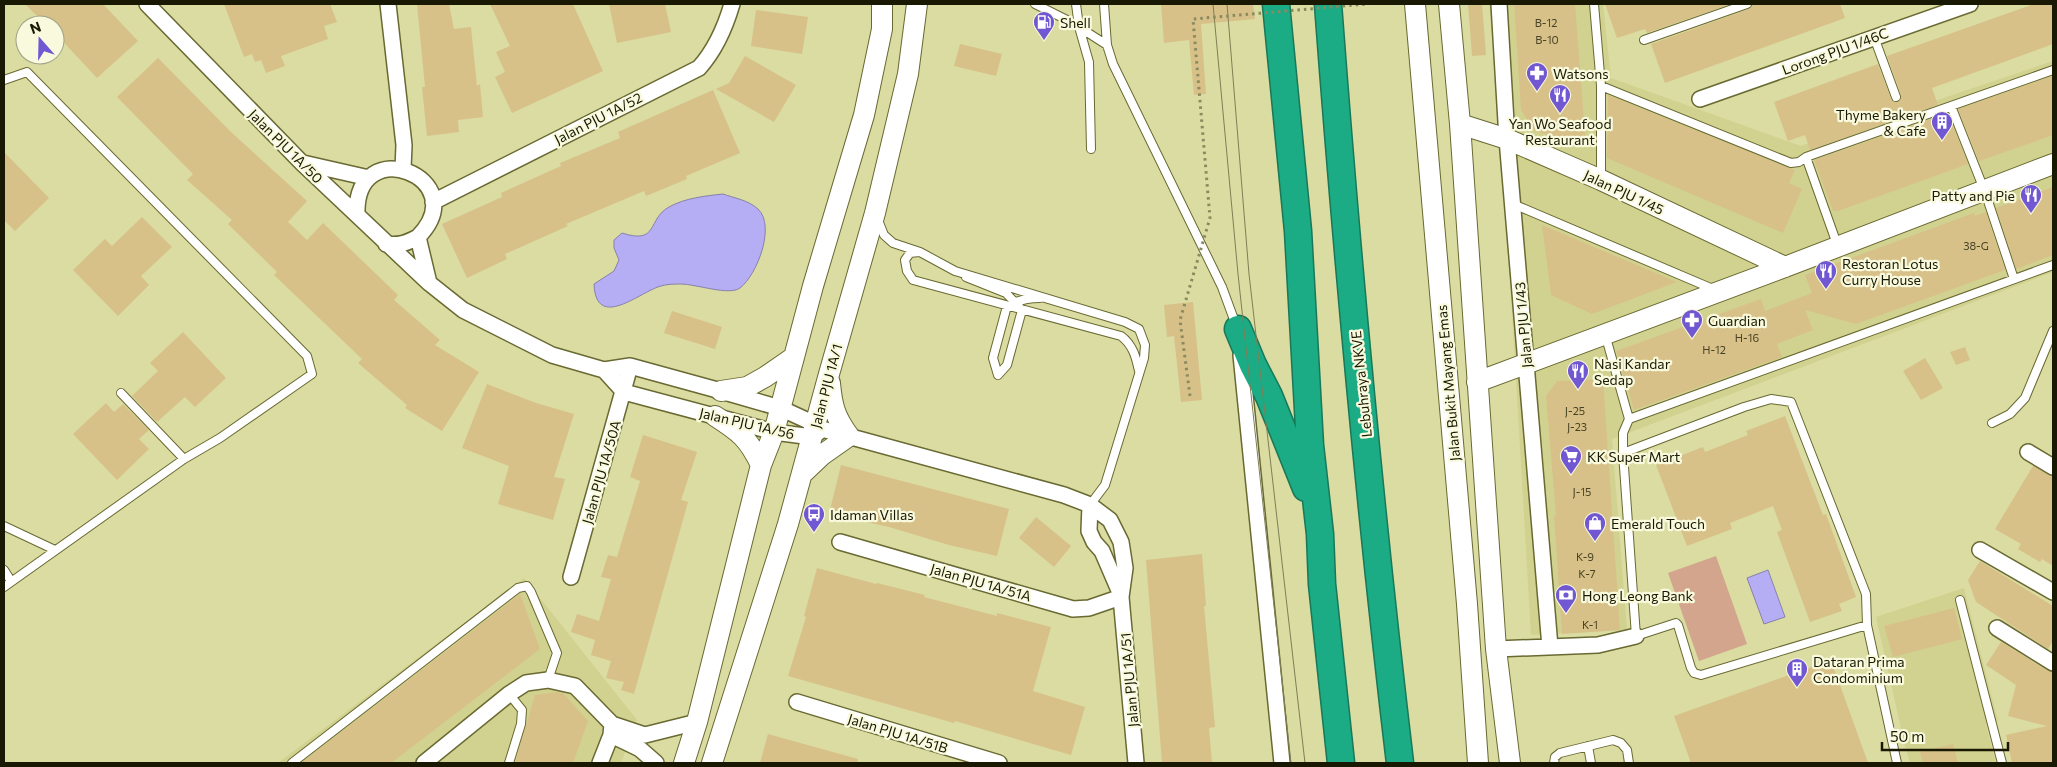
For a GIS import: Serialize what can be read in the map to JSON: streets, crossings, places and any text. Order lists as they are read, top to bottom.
{
  "streets": {
    "highway": ["Lebuhraya NKVE"],
    "main road": ["Jalan PJU 1/45", "Jalan Bukit Mayang Emas", "Jalan PJU 1A/1"],
    "street": [
      "Lorong PJU 1/46C",
      "Jalan PJU 1A/52",
      "Jalan PJU 1A/50",
      "Jalan PJU 1/43",
      "Jalan PJU 1A/56",
      "Jalan PJU 1A/50A",
      "Jalan PJU 1A/51A",
      "Jalan PJU 1A/51",
      "Jalan PJU 1A/51B"
    ]
  },
  "crossings": [
    ["Jalan PJU 1A/52", "Jalan PJU 1A/50"],
    ["Jalan PJU 1A/50", "Jalan PJU 1A/56"],
    ["Jalan PJU 1/45", "Jalan PJU 1/43"],
    ["Jalan PJU 1/45", "Jalan Bukit Mayang Emas"],
    ["Jalan PJU 1A/1", "Jalan PJU 1A/56"],
    ["Jalan PJU 1A/56", "Jalan PJU 1A/50A"],
    ["Jalan PJU 1A/51A", "Jalan PJU 1A/51"]
  ],
  "places": {
    "fuel station": ["Shell"],
    "pharmacy": ["Watsons", "Guardian"],
    "restaurant": [
      "Yan Wo Seafood Restaurant",
      "Patty and Pie",
      "Restoran Lotus Curry House",
      "Nasi Kandar Sedap"
    ],
    "building": ["Thyme Bakery & Cafe", "Dataran Prima Condominium"],
    "supermarket": ["KK Super Mart"],
    "bus stop": ["Idaman Villas"],
    "shop": ["Emerald Touch"],
    "bank": ["Hong Leong Bank"]
  },
  "house_numbers": [
    "B-12",
    "B-10",
    "38-G",
    "H-16",
    "H-12",
    "J-25",
    "J-23",
    "J-15",
    "K-9",
    "K-7",
    "K-1"
  ],
  "scale_bar": "50 m",
  "north": "top"
}
